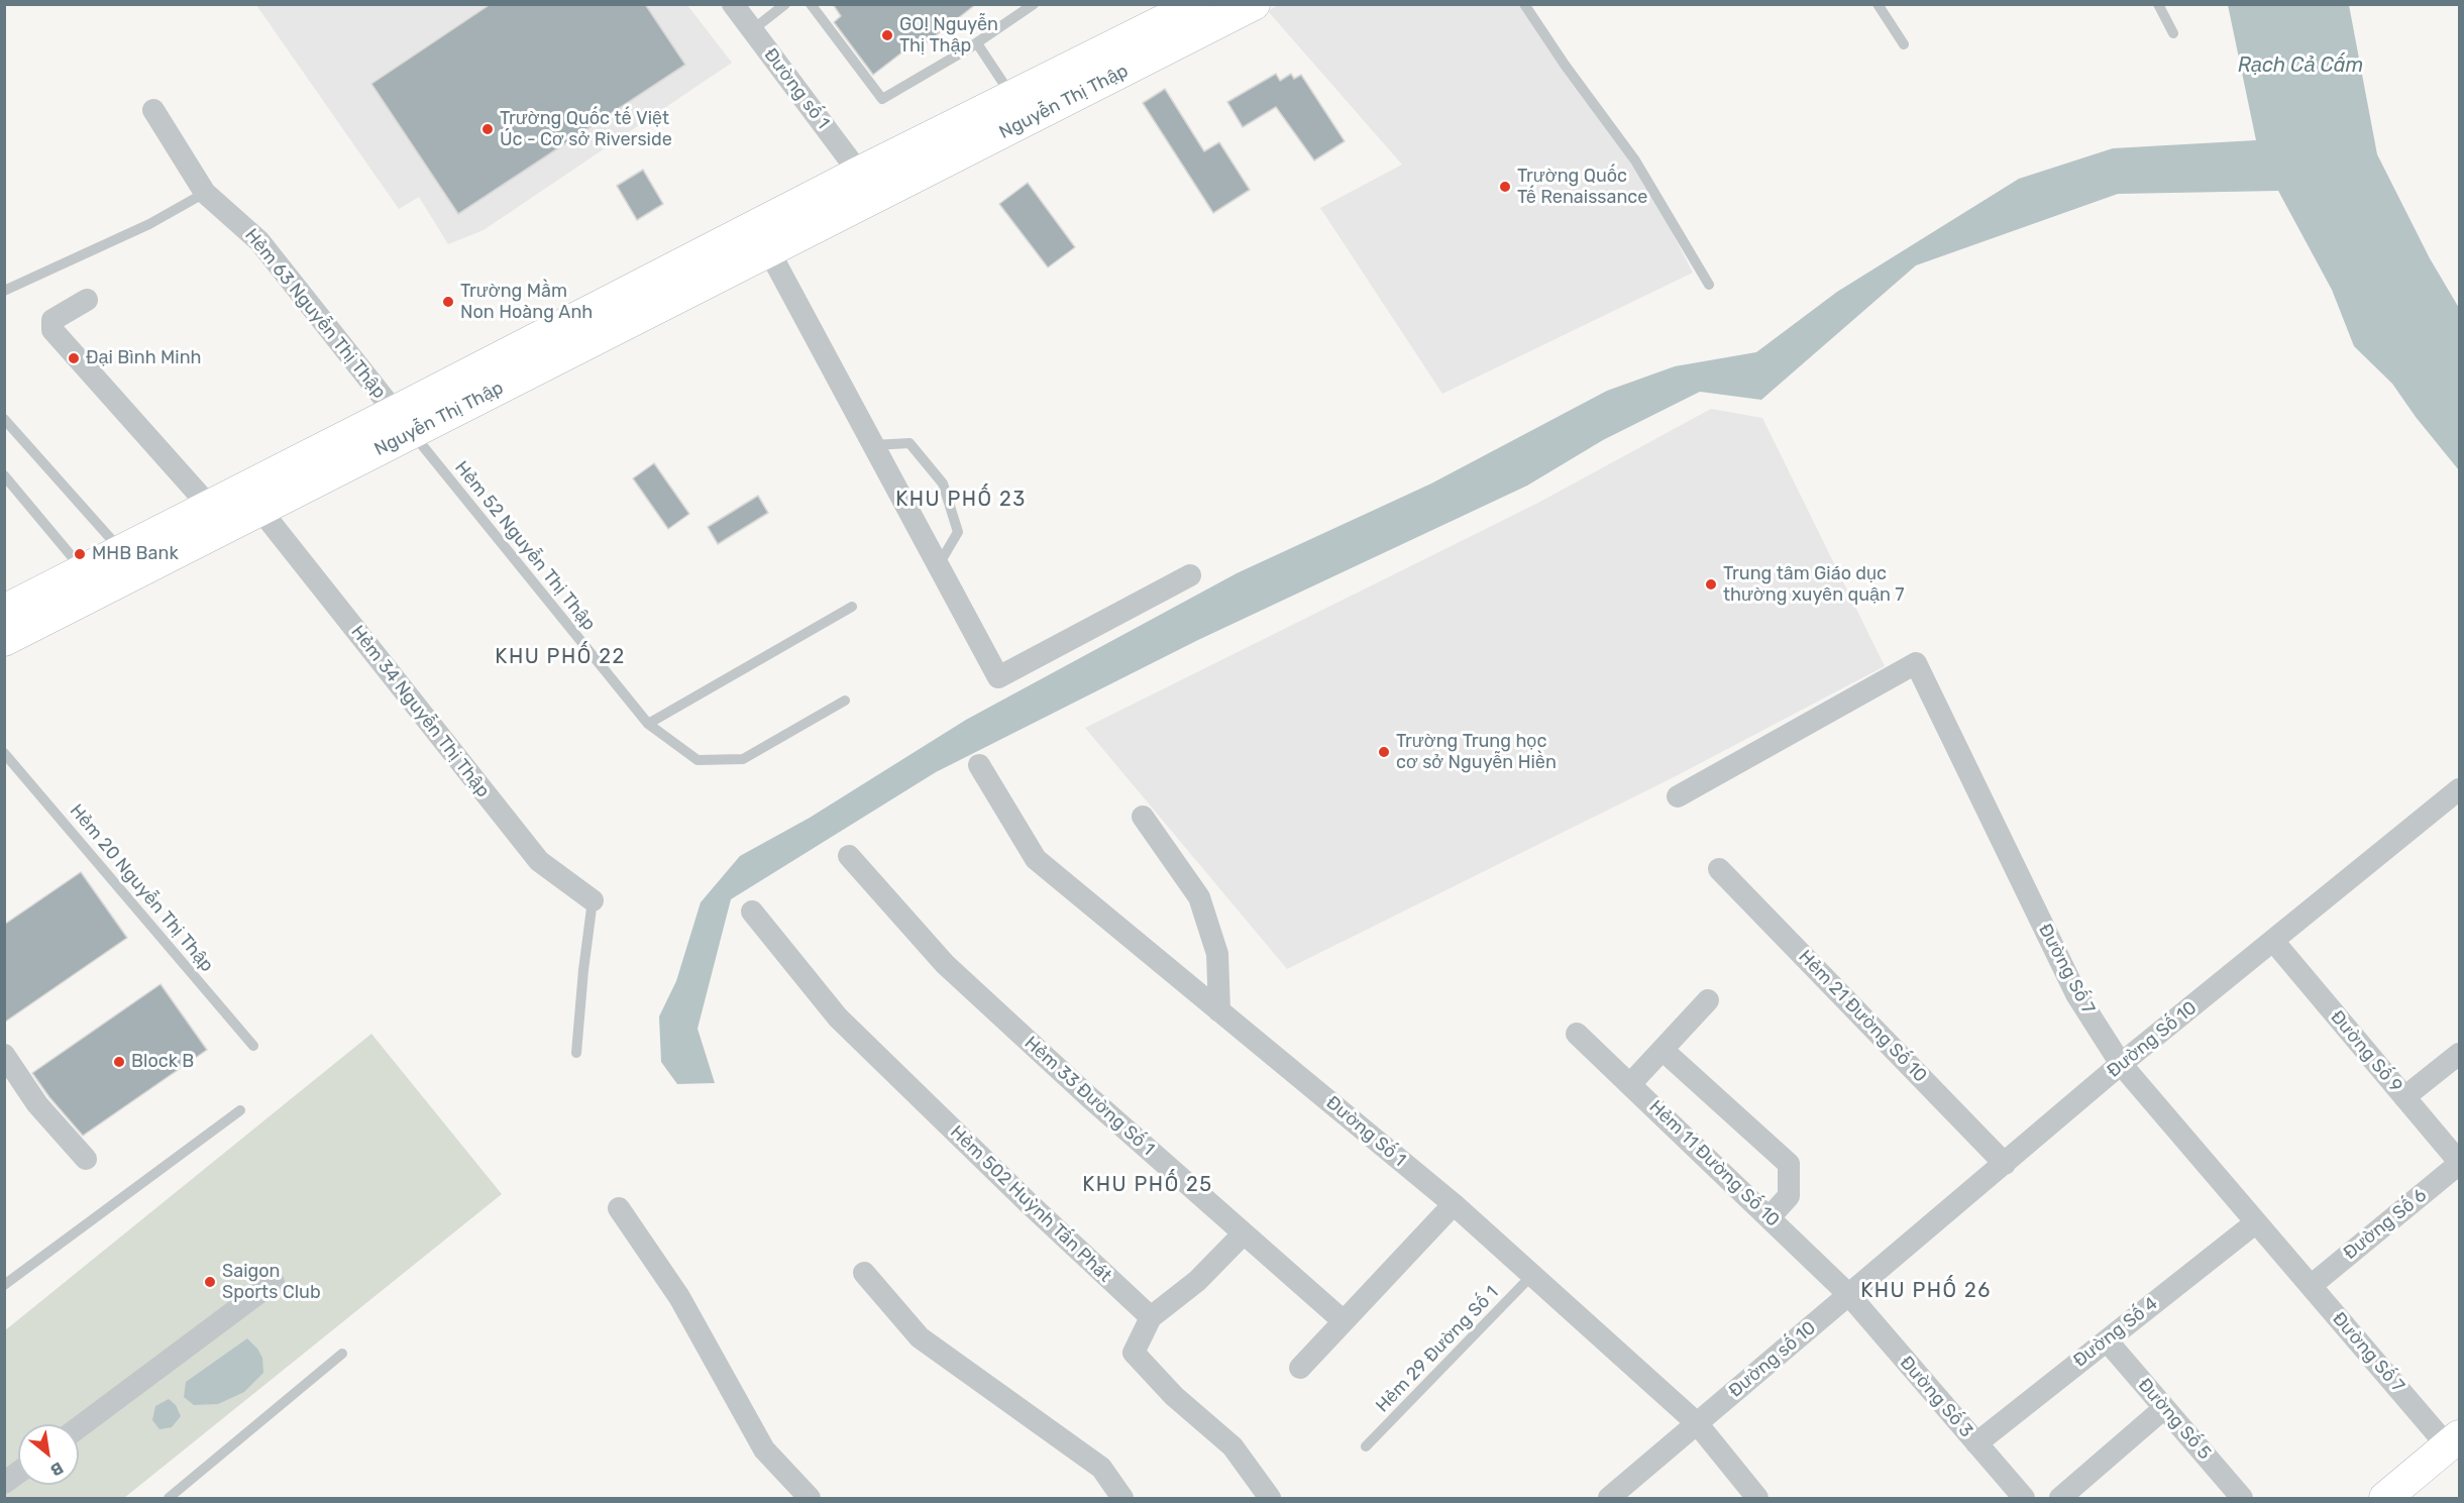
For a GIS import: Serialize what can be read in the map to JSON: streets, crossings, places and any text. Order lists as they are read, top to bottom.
{
  "streets": {
    "main road": ["Nguyễn Thị Thập"],
    "street": [
      "Đường số 1",
      "Hẻm 63 Nguyễn Thị Thập",
      "Hẻm 34 Nguyễn Thị Thập",
      "Đường Số 7",
      "Hẻm 21 Đường Số 10",
      "Đường Số 10",
      "Đường Số 9",
      "Hẻm 33 Đường Số 1",
      "Đường Số 1",
      "Hẻm 11 Đường Số 10",
      "Hẻm 502 Huỳnh Tấn Phát",
      "Đường Số 6",
      "Đường Số 4",
      "Đường số 10",
      "Đường Số 3",
      "Đường Số 5"
    ],
    "lane": ["Hẻm 52 Nguyễn Thị Thập", "Hẻm 20 Nguyễn Thị Thập", "Hẻm 29 Đường Số 1"]
  },
  "crossings": [
    ["Đường số 1", "Nguyễn Thị Thập"],
    ["Nguyễn Thị Thập", "Hẻm 63 Nguyễn Thị Thập"],
    ["Nguyễn Thị Thập", "Hẻm 52 Nguyễn Thị Thập"],
    ["Nguyễn Thị Thập", "Hẻm 34 Nguyễn Thị Thập"],
    ["Hẻm 63 Nguyễn Thị Thập", "Hẻm 52 Nguyễn Thị Thập"],
    ["Đường Số 7", "Đường Số 10"],
    ["Đường Số 7", "Đường Số 6"],
    ["Đường Số 7", "Đường Số 4"],
    ["Hẻm 21 Đường Số 10", "Đường Số 10"],
    ["Đường Số 10", "Đường Số 9"],
    ["Đường Số 10", "Hẻm 11 Đường Số 10"],
    ["Đường Số 10", "Đường số 10"],
    ["Đường Số 10", "Đường Số 3"],
    ["Đường Số 9", "Đường Số 6"],
    ["Đường Số 1", "Hẻm 29 Đường Số 1"],
    ["Đường Số 1", "Đường số 10"],
    ["Hẻm 11 Đường Số 10", "Đường số 10"],
    ["Hẻm 11 Đường Số 10", "Đường Số 3"],
    ["Đường Số 4", "Đường Số 3"],
    ["Đường Số 4", "Đường Số 5"],
    ["Đường số 10", "Đường Số 3"]
  ],
  "districts": [
    "KHU PHỐ 23",
    "KHU PHỐ 22",
    "KHU PHỐ 25",
    "KHU PHỐ 26"
  ],
  "water": ["Rạch Cả Cấm"],
  "places": [
    "GO! Nguyễn Thị Thập",
    "Trường Quốc tế Việt Úc - Cơ sở Riverside",
    "Trường Quốc Tế Renaissance",
    "Trường Mầm Non Hoàng Anh",
    "Đại Bình Minh",
    "MHB Bank",
    "Trung tâm Giáo dục thường xuyên quận 7",
    "Trường Trung học cơ sở Nguyễn Hiền",
    "Block B",
    "Saigon Sports Club"
  ],
  "north": "bottom right"
}
